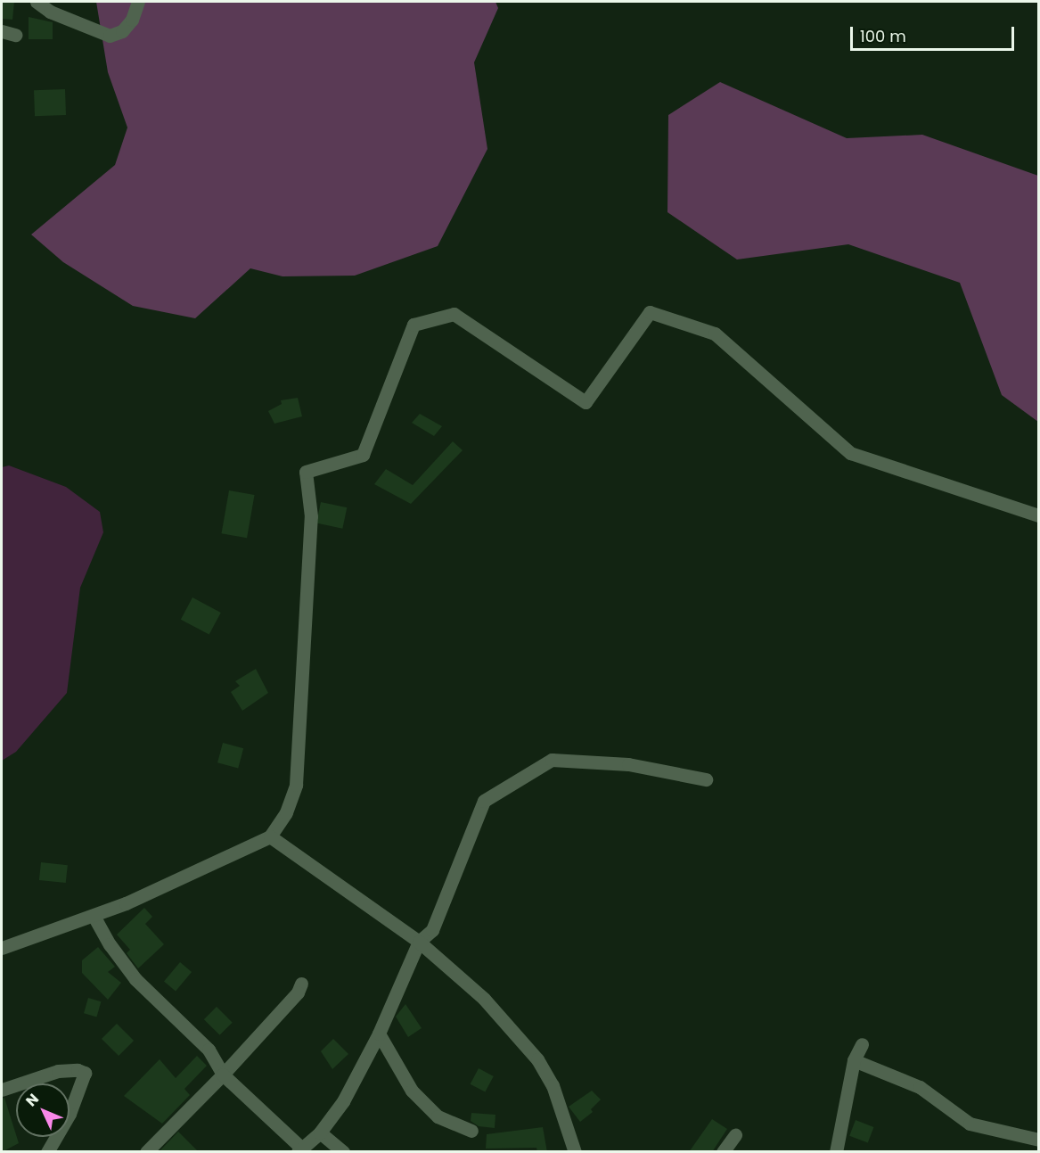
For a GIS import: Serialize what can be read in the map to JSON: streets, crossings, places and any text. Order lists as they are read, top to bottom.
{
  "scale_bar": "100 m",
  "north": "top left"
}
